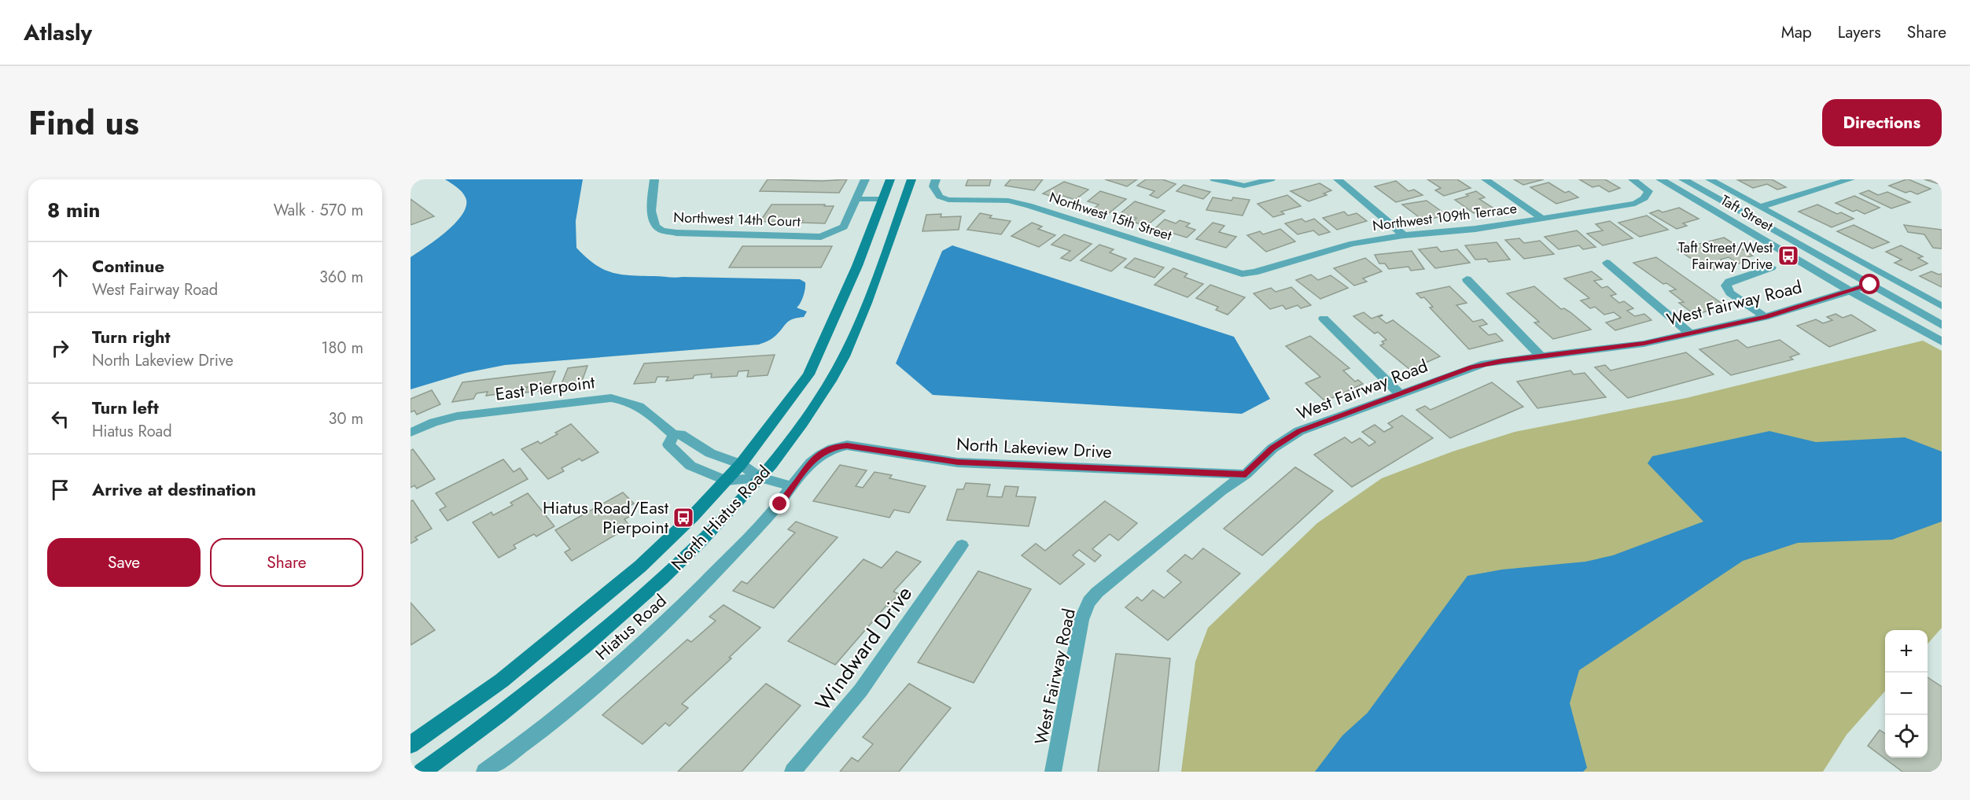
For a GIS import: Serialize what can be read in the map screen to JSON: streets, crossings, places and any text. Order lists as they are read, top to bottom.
{
  "streets": {
    "main road": ["North Hiatus Road"],
    "street": [
      "Taft Street",
      "Northwest 15th Street",
      "Northwest 109th Terrace",
      "Northwest 14th Court",
      "West Fairway Road",
      "East Pierpoint",
      "North Lakeview Drive",
      "Hiatus Road",
      "Windward Drive"
    ]
  },
  "crossings": [
    ["Taft Street", "West Fairway Road"],
    ["Northwest 15th Street", "Northwest 109th Terrace"],
    ["West Fairway Road", "North Lakeview Drive"],
    ["East Pierpoint", "North Hiatus Road"],
    ["North Lakeview Drive", "Hiatus Road"]
  ],
  "places": {
    "bus stop": ["Taft Street/West Fairway Drive", "Hiatus Road/East Pierpoint"]
  },
  "page": {
    "header": "Atlasly",
    "nav": ["Map", "Layers", "Share"],
    "title": "Find us",
    "buttons": [
      "Directions",
      ["Save", "Share"]
    ],
    "heading": ["8 min", "Walk · 570 m"],
    "list": [
      ["Continue", "West Fairway Road", "360 m"],
      ["Turn right", "North Lakeview Drive", "180 m"],
      ["Turn left", "Hiatus Road", "30 m"],
      "Arrive at destination"
    ],
    "map_buttons": ["+", "−"]
  }
}
